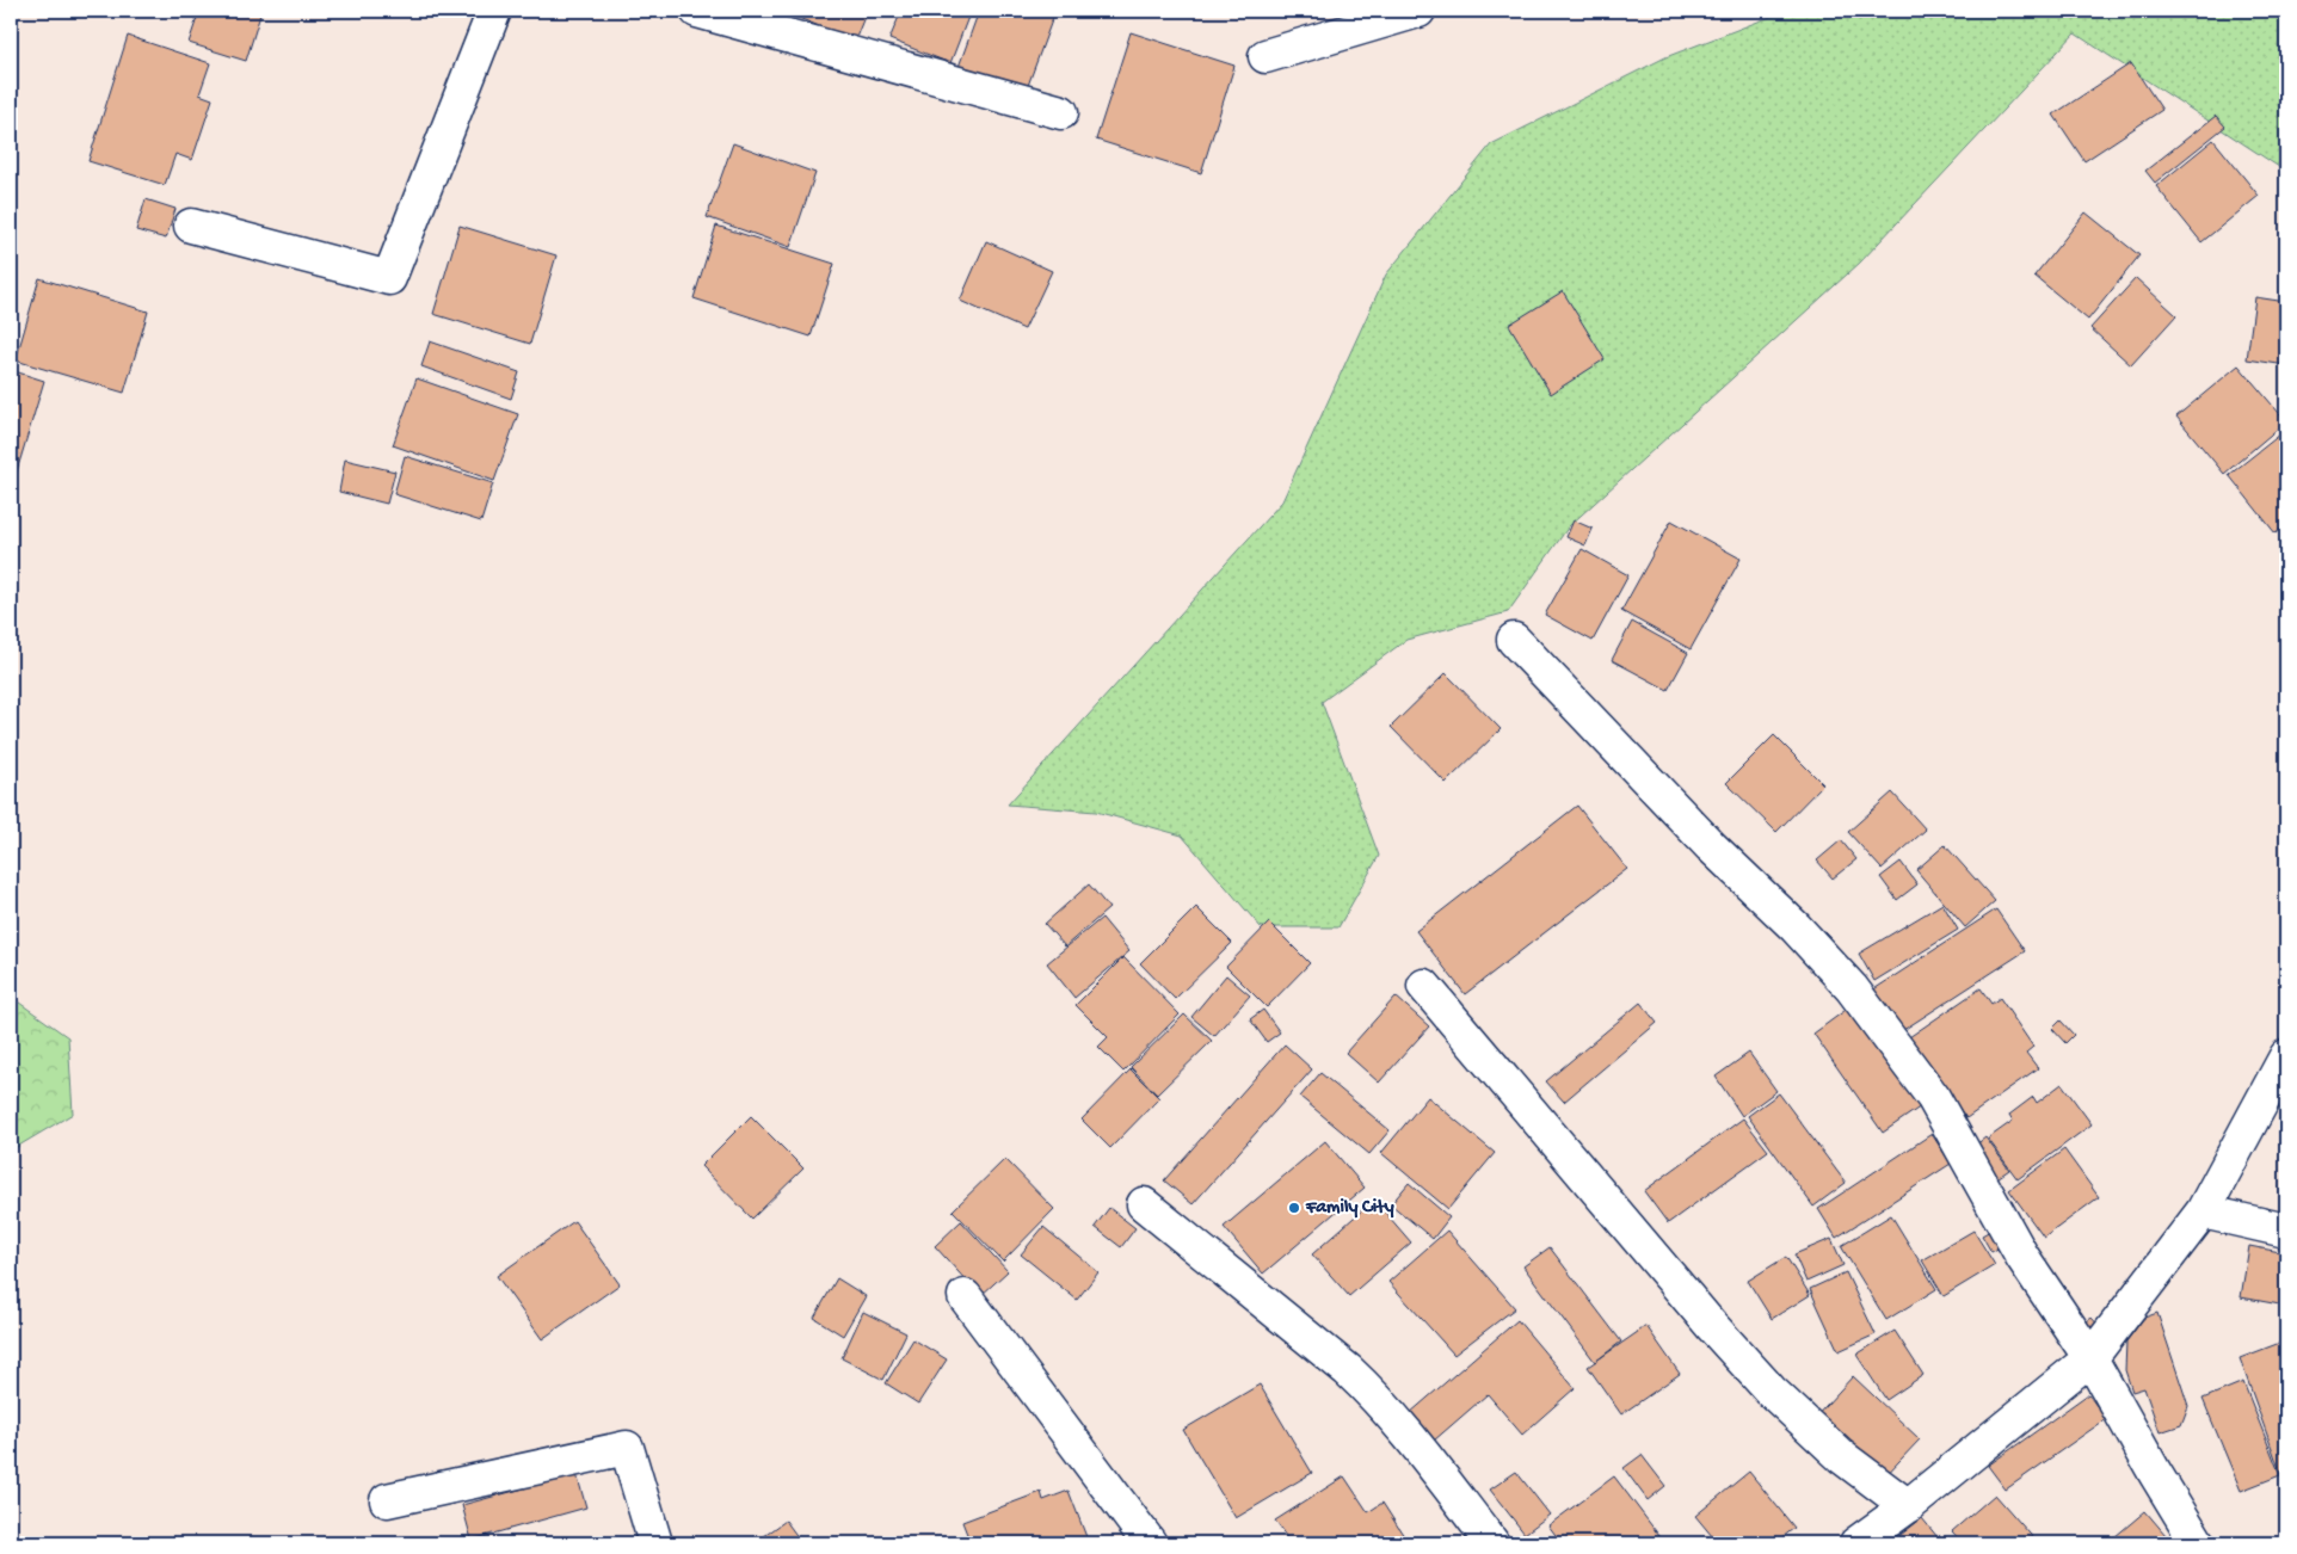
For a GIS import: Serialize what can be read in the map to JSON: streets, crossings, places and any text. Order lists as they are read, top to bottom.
{
  "places": ["Family City"]
}
